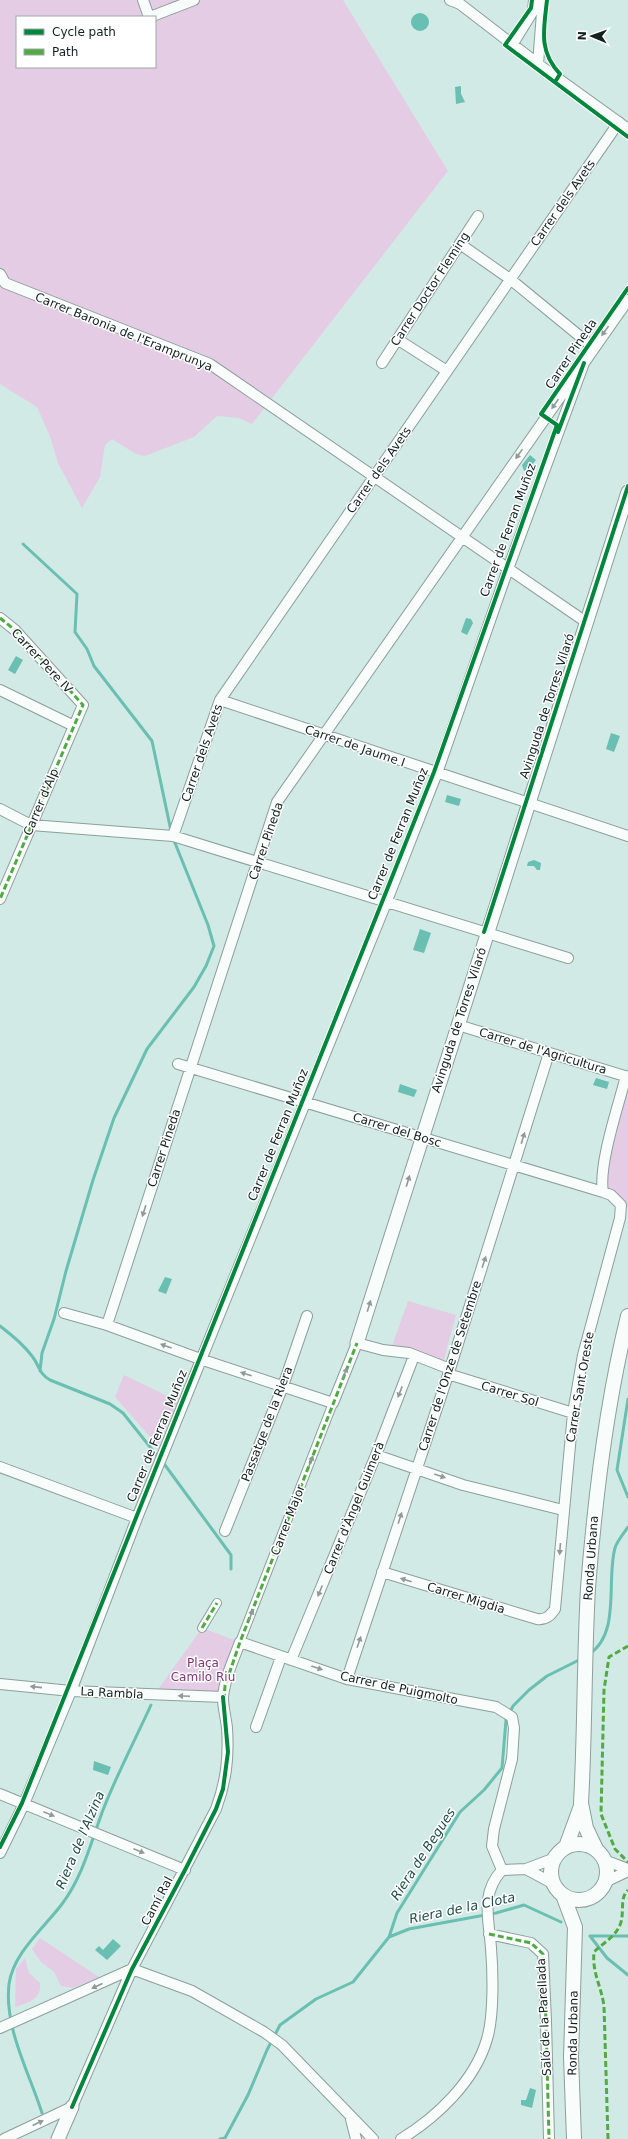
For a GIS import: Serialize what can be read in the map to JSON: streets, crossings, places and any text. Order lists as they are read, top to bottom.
{
  "streets": {
    "main road": ["Ronda Urbana"],
    "street": [
      "Carrer dels Avets",
      "Carrer Doctor Fleming",
      "Carrer Baronia de l'Eramprunya",
      "Carrer Pineda",
      "Carrer de Ferran Muñoz",
      "Carrer Pere IV",
      "Avinguda de Torres Vilaró",
      "Carrer de Jaume I",
      "Carrer d'Alp",
      "Carrer de l'Agricultura",
      "Carrer del Bosc",
      "Carrer de l'Onze de Setembre",
      "Carrer Sant Oreste",
      "Carrer Sol",
      "Passatge de la Riera",
      "Carrer d'Àngel Guimerà",
      "Carrer Major",
      "Carrer Migdia",
      "Carrer de Puigmolto",
      "La Rambla",
      "Camí Ral",
      "Saló de la Parellada"
    ]
  },
  "crossings": [
    ["Carrer dels Avets", "Carrer Baronia de l'Eramprunya"],
    ["Carrer dels Avets", "Carrer de Jaume I"],
    ["Carrer Baronia de l'Eramprunya", "Carrer Pineda"],
    ["Carrer Baronia de l'Eramprunya", "Carrer de Ferran Muñoz"],
    ["Carrer Baronia de l'Eramprunya", "Avinguda de Torres Vilaró"],
    ["Carrer Pineda", "Carrer de Ferran Muñoz"],
    ["Carrer Pineda", "Carrer de Jaume I"],
    ["Carrer Pineda", "Carrer del Bosc"],
    ["Carrer de Ferran Muñoz", "Carrer de Jaume I"],
    ["Carrer de Ferran Muñoz", "Carrer del Bosc"],
    ["Carrer de Ferran Muñoz", "La Rambla"],
    ["Carrer Pere IV", "Carrer d'Alp"],
    ["Avinguda de Torres Vilaró", "Carrer de Jaume I"],
    ["Avinguda de Torres Vilaró", "Carrer de l'Agricultura"],
    ["Avinguda de Torres Vilaró", "Carrer del Bosc"],
    ["Avinguda de Torres Vilaró", "Carrer Sol"],
    ["Avinguda de Torres Vilaró", "Carrer Major"],
    ["Carrer de l'Agricultura", "Carrer de l'Onze de Setembre"],
    ["Carrer del Bosc", "Carrer de l'Onze de Setembre"],
    ["Carrer del Bosc", "Carrer Sant Oreste"],
    ["Carrer de l'Onze de Setembre", "Carrer Sol"],
    ["Carrer de l'Onze de Setembre", "Carrer Migdia"],
    ["Carrer de l'Onze de Setembre", "Carrer de Puigmolto"],
    ["Carrer Sant Oreste", "Carrer Sol"],
    ["Carrer Sant Oreste", "Carrer Migdia"],
    ["Carrer Sol", "Carrer d'Àngel Guimerà"],
    ["Carrer Sol", "Carrer Major"],
    ["Carrer d'Àngel Guimerà", "Carrer de Puigmolto"],
    ["Carrer Major", "Carrer de Puigmolto"],
    ["Carrer Major", "La Rambla"],
    ["Carrer Major", "Camí Ral"],
    ["La Rambla", "Camí Ral"]
  ],
  "one_way": [
    "Carrer Pineda",
    "Carrer de l'Onze de Setembre",
    "Carrer d'Àngel Guimerà",
    "Carrer Major",
    "Carrer Migdia",
    "La Rambla"
  ],
  "water": ["Riera de l'Alzina", "Riera de Begues", "Riera de la Clota"],
  "parks": ["Plaça Camilo Riu"],
  "legend": ["Cycle path", "Path"],
  "north": "left"
}
